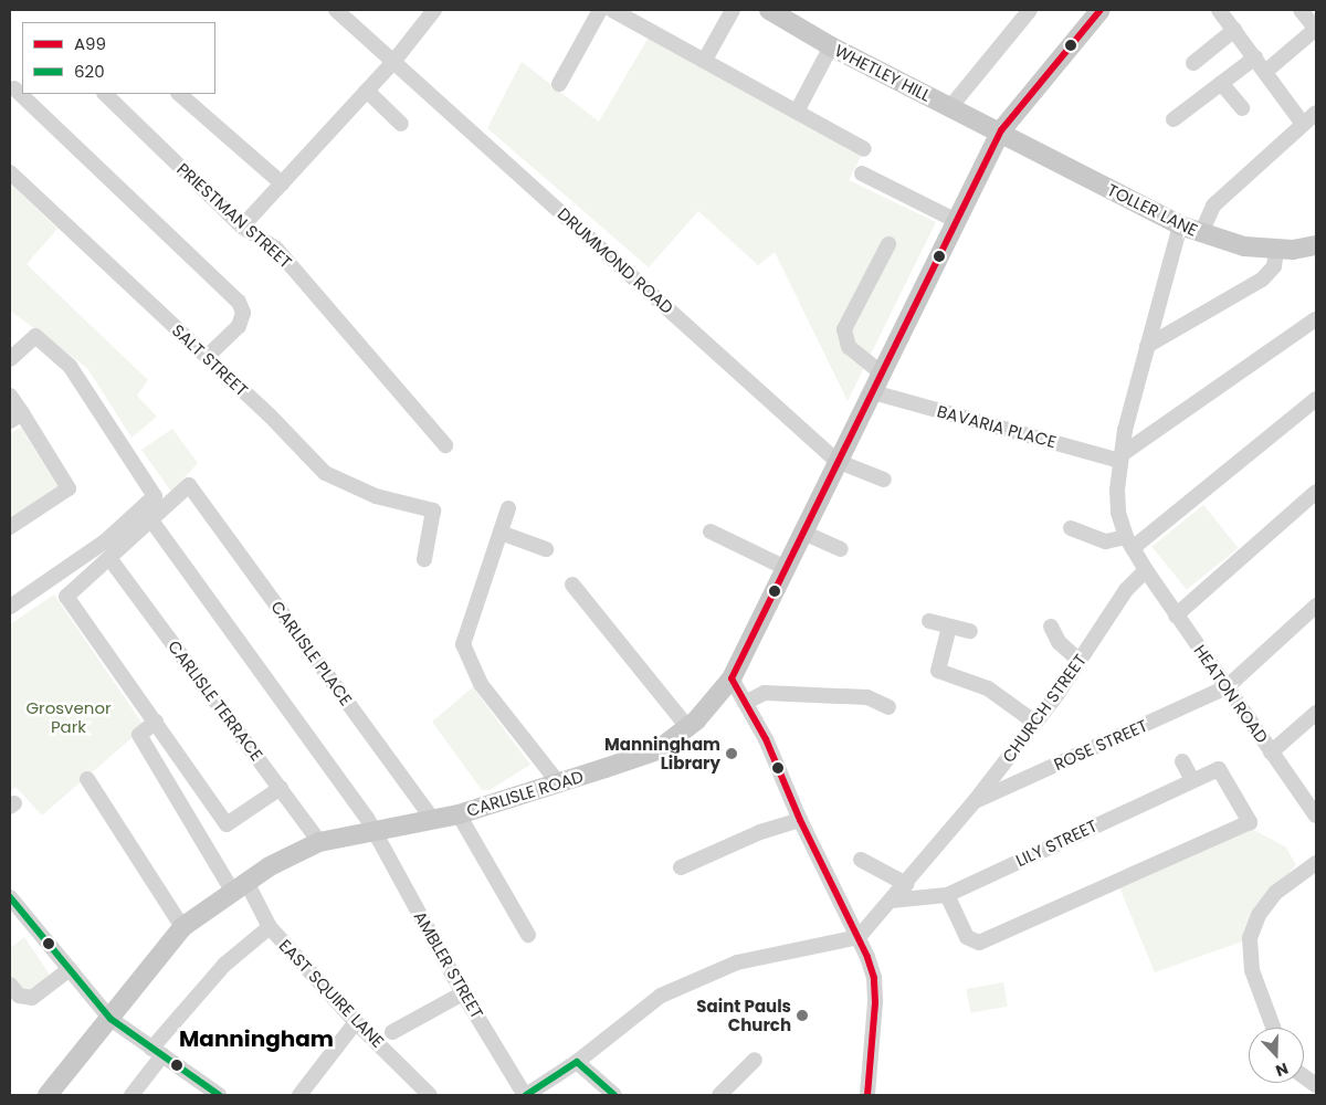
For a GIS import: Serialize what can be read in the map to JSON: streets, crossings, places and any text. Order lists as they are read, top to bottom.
{
  "streets": {
    "main road": ["WHETLEY HILL", "TOLLER LANE", "CARLISLE ROAD"],
    "street": [
      "PRIESTMAN STREET",
      "DRUMMOND ROAD",
      "SALT STREET",
      "BAVARIA PLACE",
      "CARLISLE PLACE",
      "HEATON ROAD",
      "CARLISLE TERRACE",
      "CHURCH STREET",
      "ROSE STREET",
      "LILY STREET",
      "AMBLER STREET",
      "EAST SQUIRE LANE"
    ]
  },
  "crossings": [
    ["WHETLEY HILL", "TOLLER LANE"],
    ["WHETLEY HILL", "CARLISLE ROAD"],
    ["TOLLER LANE", "CARLISLE ROAD"],
    ["DRUMMOND ROAD", "CARLISLE ROAD"],
    ["BAVARIA PLACE", "CARLISLE ROAD"],
    ["CARLISLE PLACE", "CARLISLE ROAD"],
    ["CARLISLE PLACE", "AMBLER STREET"],
    ["HEATON ROAD", "CHURCH STREET"],
    ["HEATON ROAD", "ROSE STREET"],
    ["CARLISLE TERRACE", "CARLISLE ROAD"],
    ["CHURCH STREET", "ROSE STREET"],
    ["CHURCH STREET", "LILY STREET"],
    ["CARLISLE ROAD", "AMBLER STREET"],
    ["CARLISLE ROAD", "EAST SQUIRE LANE"]
  ],
  "districts": ["Manningham"],
  "parks": ["Grosvenor Park"],
  "places": ["Manningham Library", "Saint Pauls Church"],
  "lines": ["transit line A99", "transit line 620"],
  "legend": ["A99", "620"],
  "north": "bottom"
}
